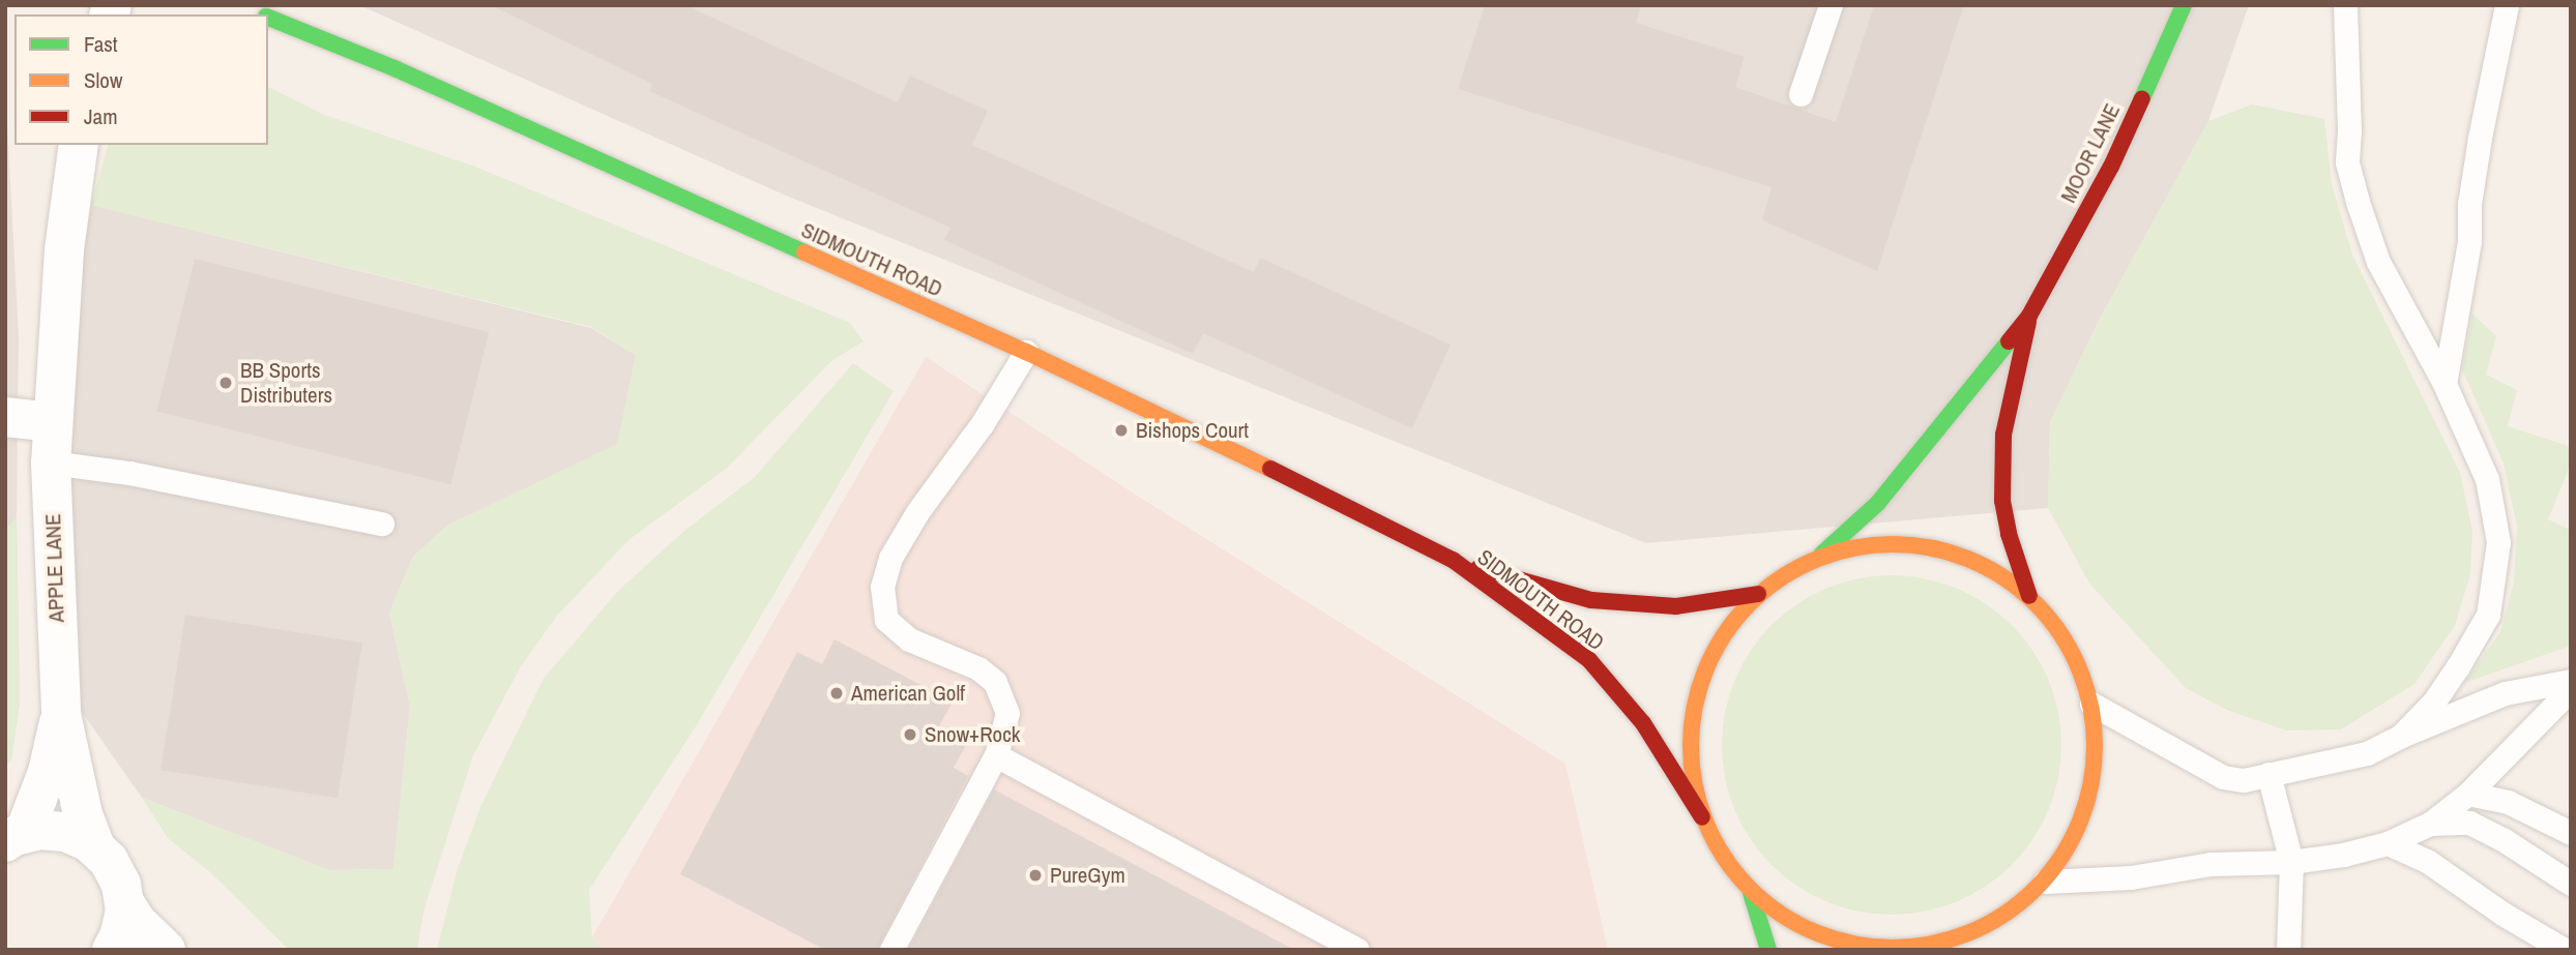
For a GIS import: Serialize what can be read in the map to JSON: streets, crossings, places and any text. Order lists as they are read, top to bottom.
{
  "streets": {
    "main road": ["MOOR LANE", "SIDMOUTH ROAD"],
    "street": ["APPLE LANE"]
  },
  "places": [
    "BB Sports Distributers",
    "Bishops Court",
    "American Golf",
    "Snow+Rock",
    "PureGym"
  ],
  "legend": ["Fast", "Slow", "Jam"]
}
